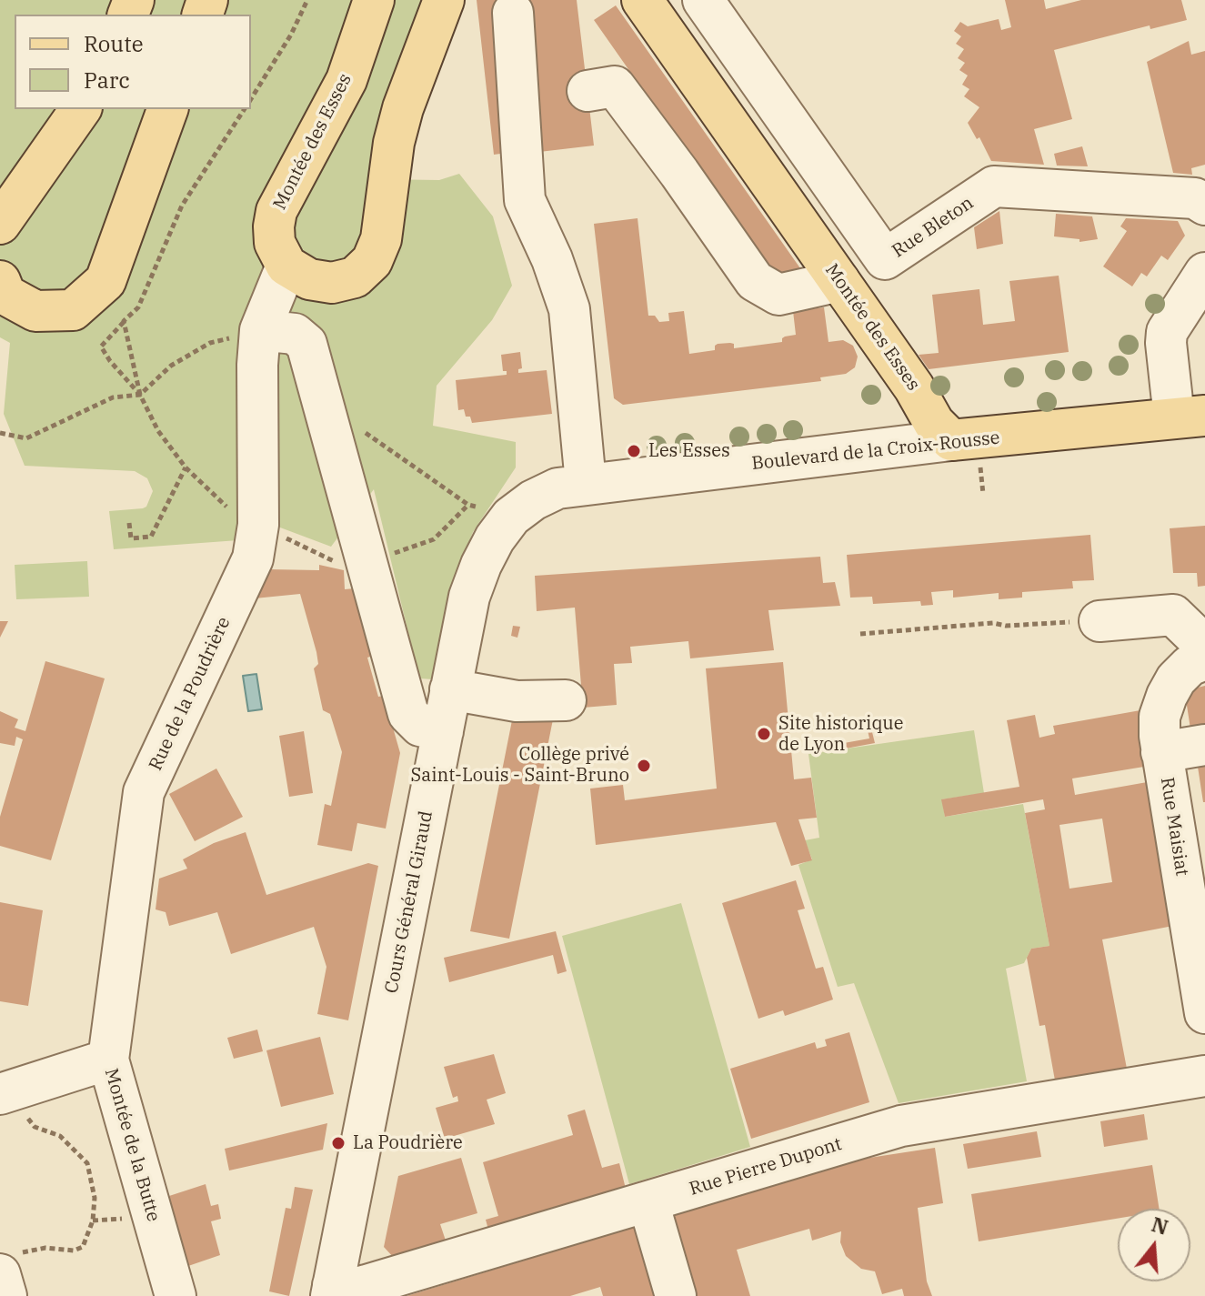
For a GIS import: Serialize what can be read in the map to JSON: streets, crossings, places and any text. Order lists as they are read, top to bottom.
{
  "streets": {
    "main road": ["Montée des Esses", "Boulevard de la Croix-Rousse"],
    "street": [
      "Rue Bleton",
      "Rue de la Poudrière",
      "Rue Maisiat",
      "Cours Général Giraud",
      "Montée de la Butte",
      "Rue Pierre Dupont"
    ]
  },
  "crossings": [
    ["Montée des Esses", "Boulevard de la Croix-Rousse"],
    ["Montée des Esses", "Rue de la Poudrière"],
    ["Boulevard de la Croix-Rousse", "Cours Général Giraud"],
    ["Rue de la Poudrière", "Montée de la Butte"],
    ["Cours Général Giraud", "Rue Pierre Dupont"]
  ],
  "places": [
    "Les Esses",
    "Site historique de Lyon",
    "Collège privé Saint-Louis - Saint-Bruno",
    "La Poudrière"
  ],
  "legend": ["Route", "Parc"],
  "north": "top"
}
